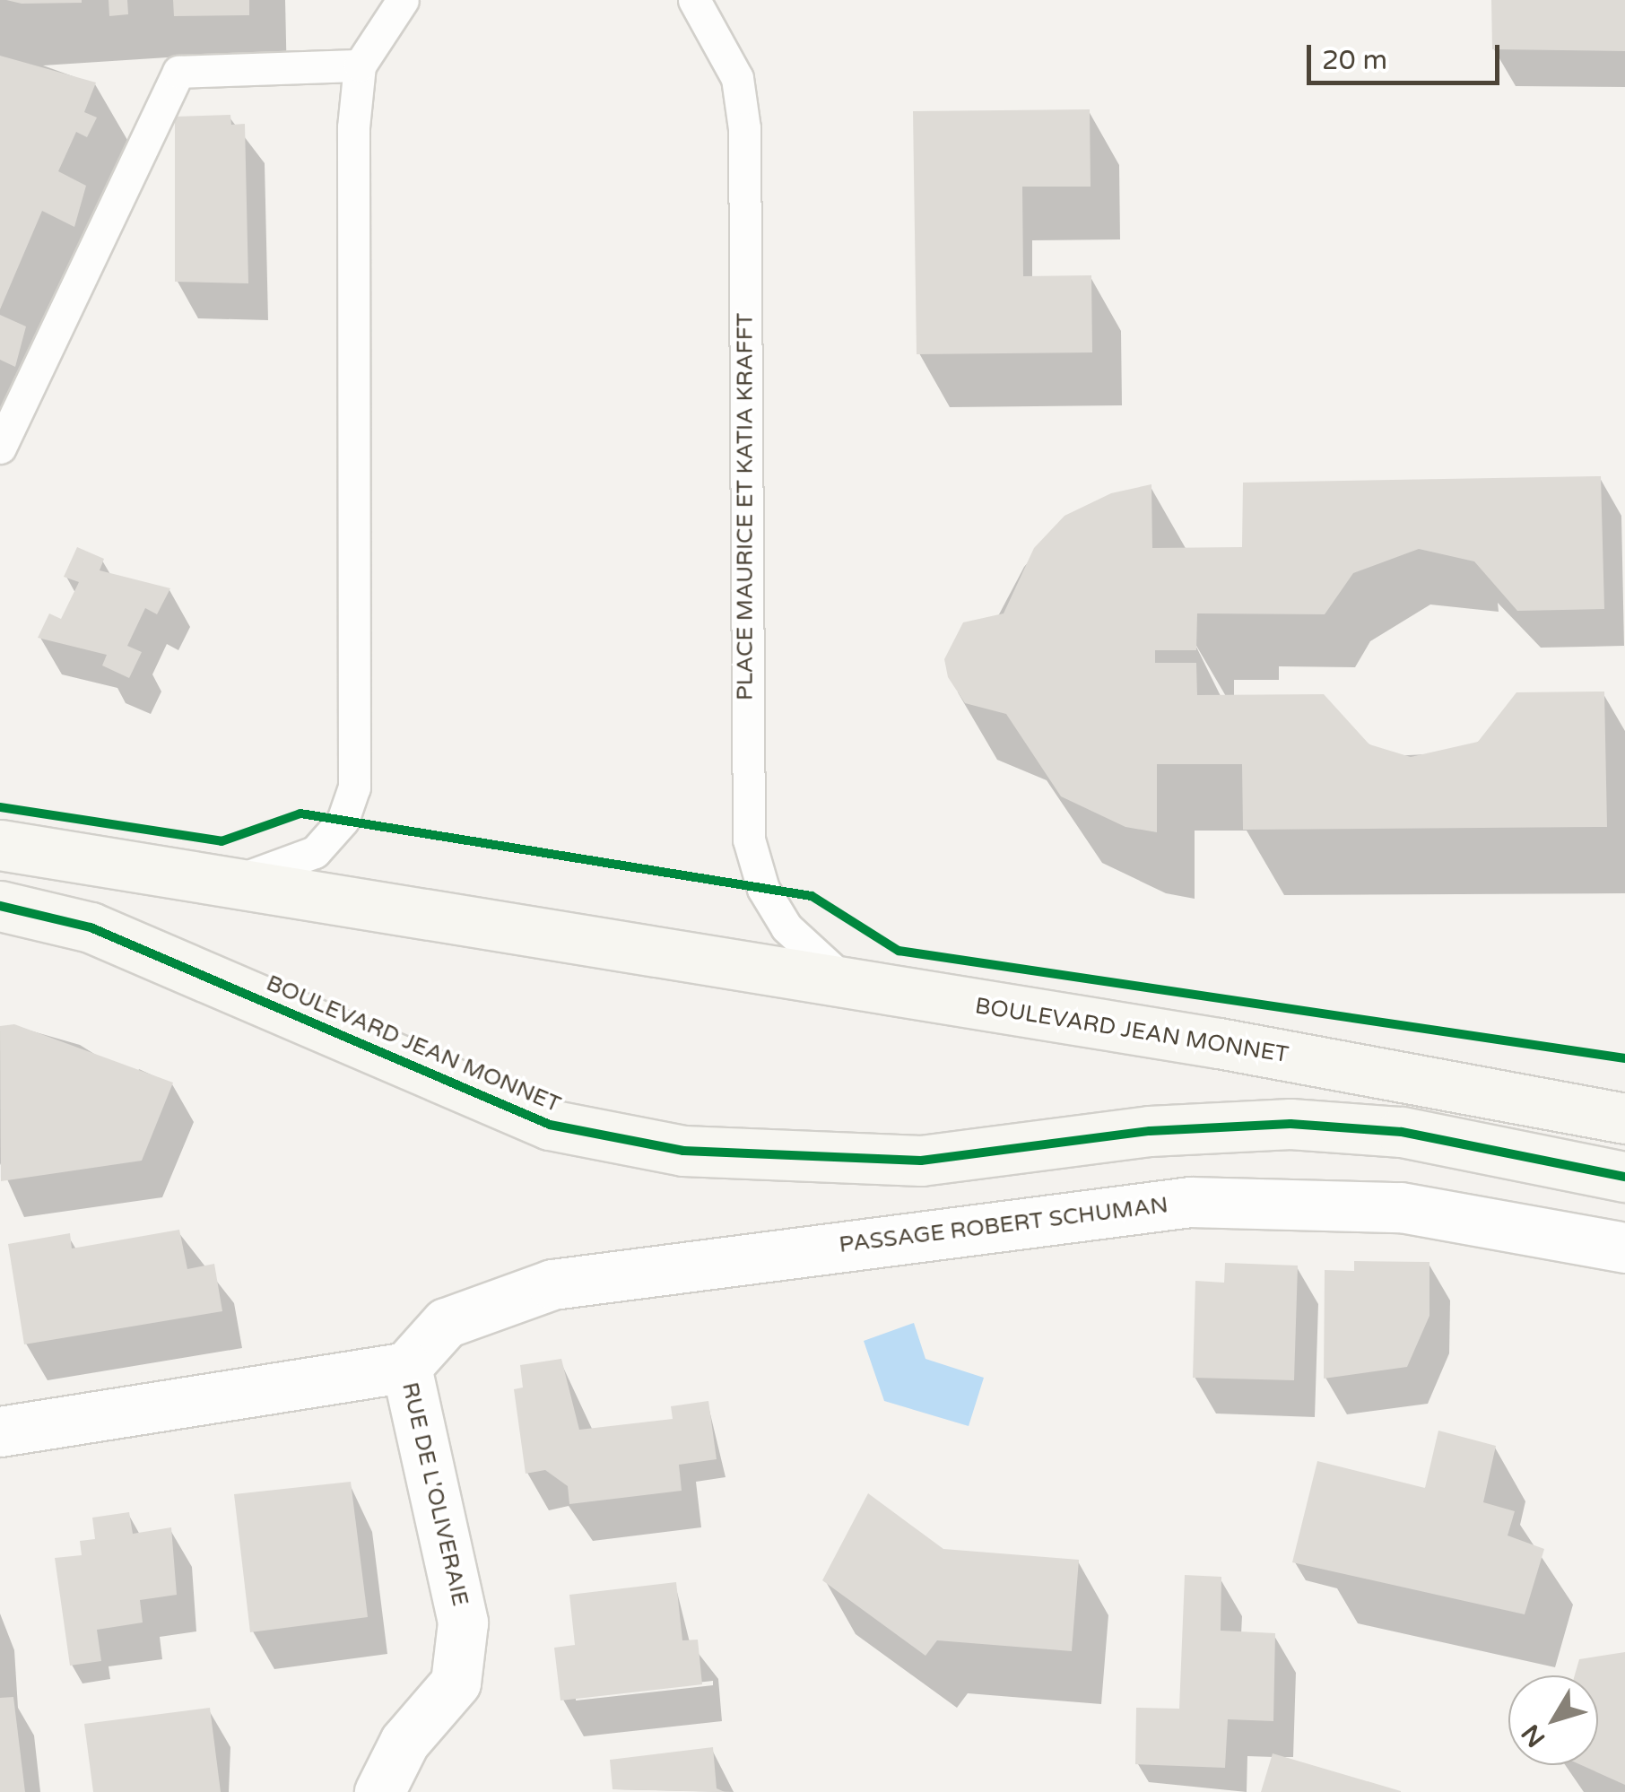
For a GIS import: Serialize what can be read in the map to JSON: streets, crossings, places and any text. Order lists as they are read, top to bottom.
{
  "streets": {
    "street": ["BOULEVARD JEAN MONNET", "PASSAGE ROBERT SCHUMAN", "RUE DE L'OLIVERAIE"],
    "lane": ["PLACE MAURICE ET KATIA KRAFFT"]
  },
  "crossings": [
    ["PLACE MAURICE ET KATIA KRAFFT", "BOULEVARD JEAN MONNET"],
    ["PASSAGE ROBERT SCHUMAN", "RUE DE L'OLIVERAIE"]
  ],
  "scale_bar": "20 m",
  "north": "bottom left"
}
